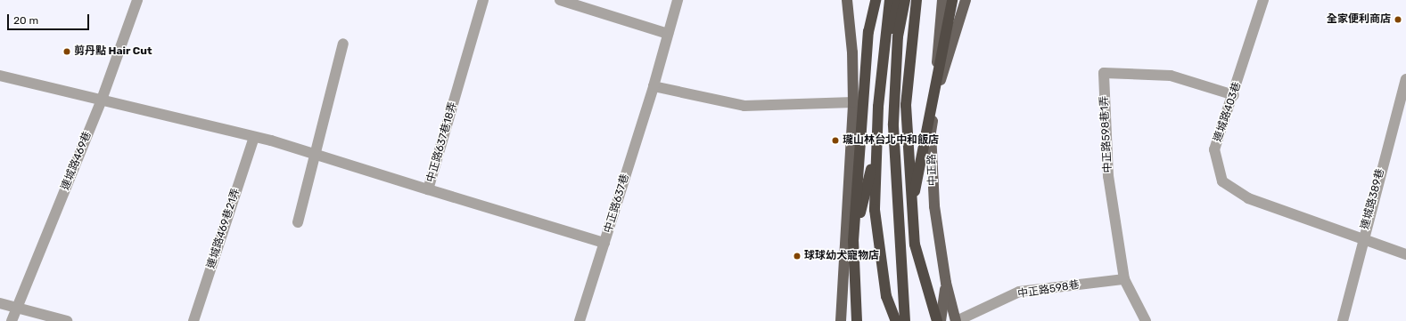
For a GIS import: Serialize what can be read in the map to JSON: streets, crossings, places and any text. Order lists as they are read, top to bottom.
{
  "streets": {
    "main road": ["中正路"],
    "lane": [
      "連城路403巷",
      "中正路598巷1弄",
      "中正路637巷18弄",
      "連城路469巷",
      "連城路389巷",
      "中正路637巷",
      "連城路469巷21弄",
      "中正路598巷"
    ]
  },
  "crossings": [
    ["連城路403巷", "中正路598巷1弄"],
    ["連城路403巷", "連城路389巷"],
    ["中正路598巷1弄", "中正路598巷"],
    ["中正路637巷18弄", "中正路637巷"],
    ["中正路", "中正路598巷"]
  ],
  "places": [
    "全家便利商店",
    "剪丹點 Hair Cut",
    "瓏山林台北中和飯店",
    "球球幼犬寵物店"
  ],
  "scale_bar": "20 m"
}
